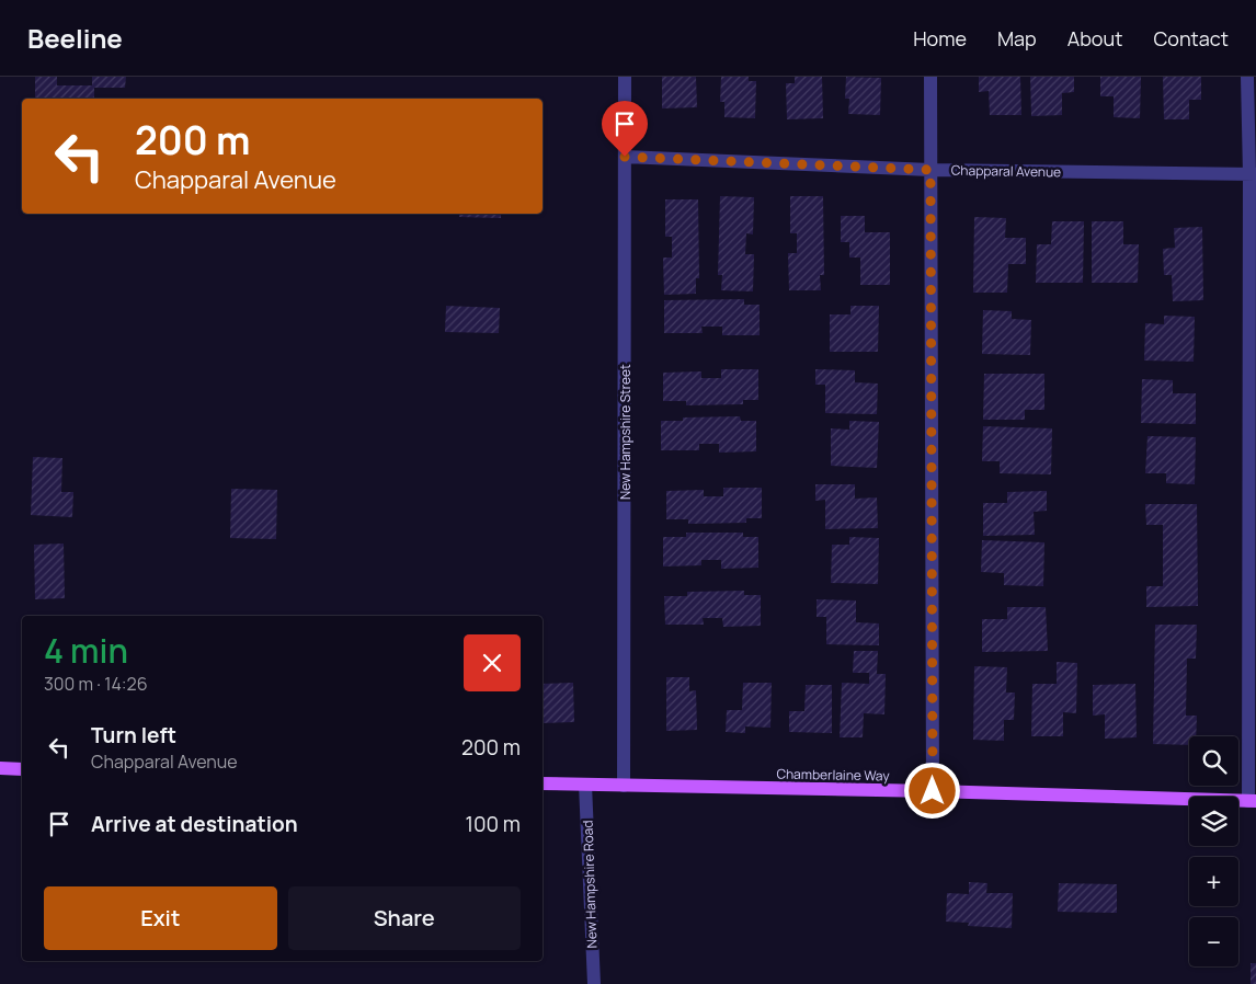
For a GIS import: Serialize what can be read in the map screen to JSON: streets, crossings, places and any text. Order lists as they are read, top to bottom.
{
  "streets": {
    "main road": ["Chamberlaine Way"],
    "street": ["Chapparal Avenue", "New Hampshire Street", "New Hampshire Road"]
  },
  "crossings": [
    ["Chapparal Avenue", "New Hampshire Street"],
    ["New Hampshire Street", "Chamberlaine Way"],
    ["Chamberlaine Way", "New Hampshire Road"]
  ],
  "page": {
    "header": "Beeline",
    "nav": [
      "Home",
      "Map",
      "About",
      "Contact"
    ],
    "turn": ["200 m", "Chapparal Avenue"],
    "heading": ["4 min", "300 m · 14:26"],
    "list": [
      {
        "name": "Turn left",
        "note": "Chapparal Avenue",
        "value": "200 m"
      },
      {
        "name": "Arrive at destination",
        "value": "100 m"
      }
    ],
    "map_buttons": ["+", "−"],
    "buttons": ["Exit", "Share"]
  }
}
